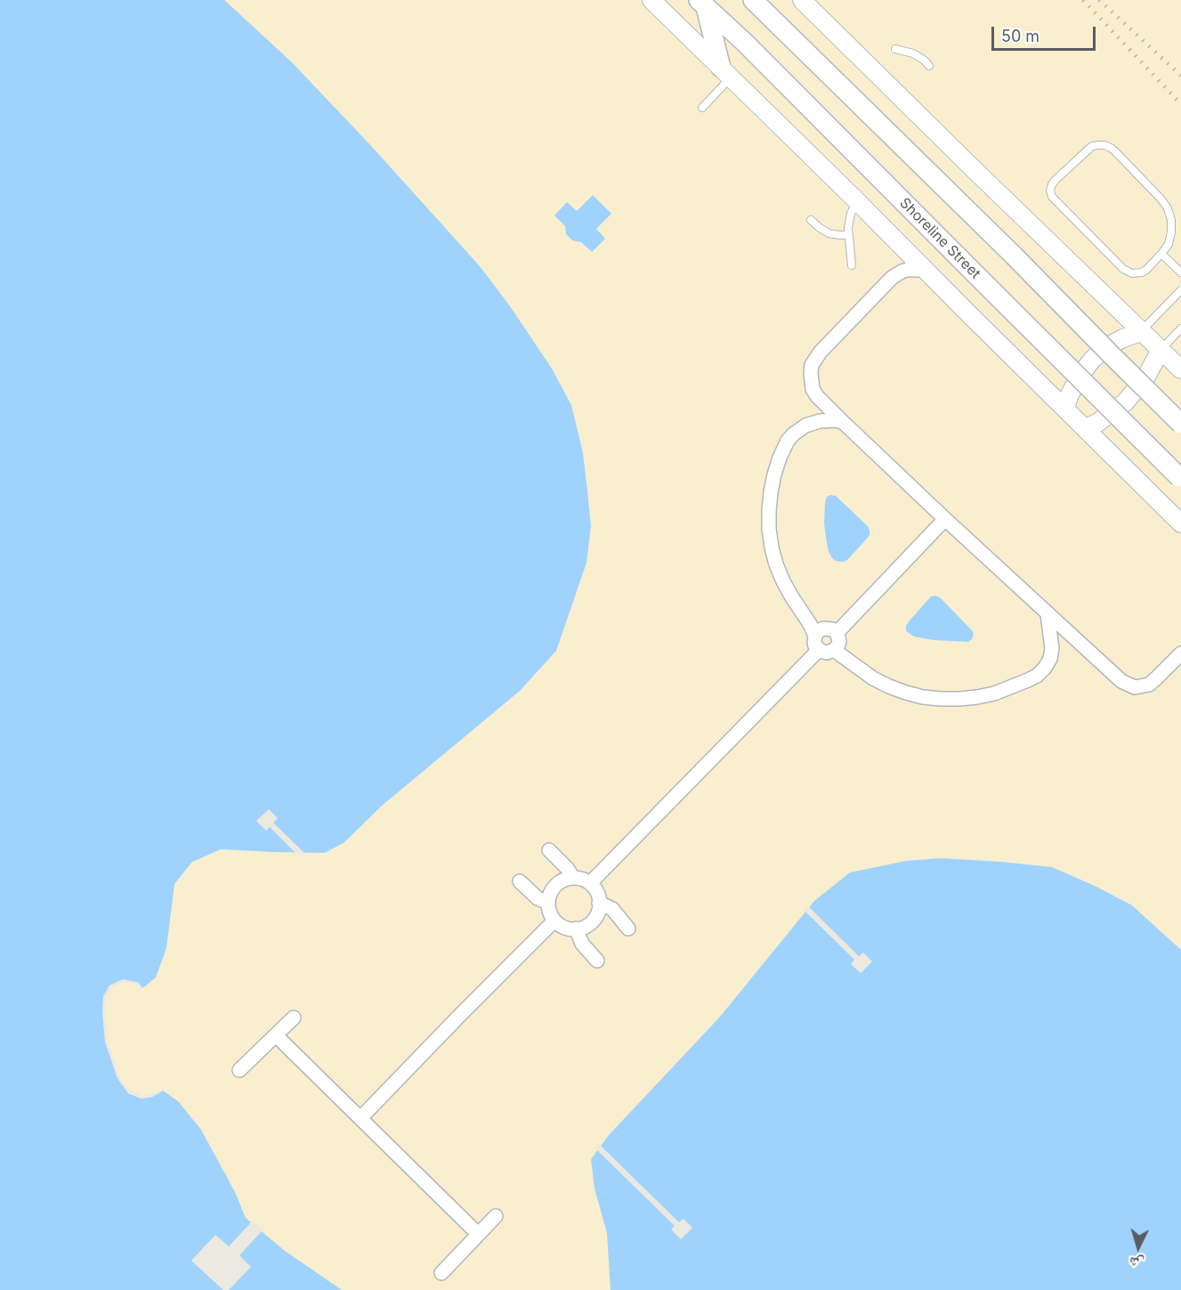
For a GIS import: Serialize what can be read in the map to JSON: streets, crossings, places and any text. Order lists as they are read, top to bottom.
{
  "streets": {
    "main road": ["Shoreline Street"]
  },
  "scale_bar": "50 m",
  "north": "bottom"
}
